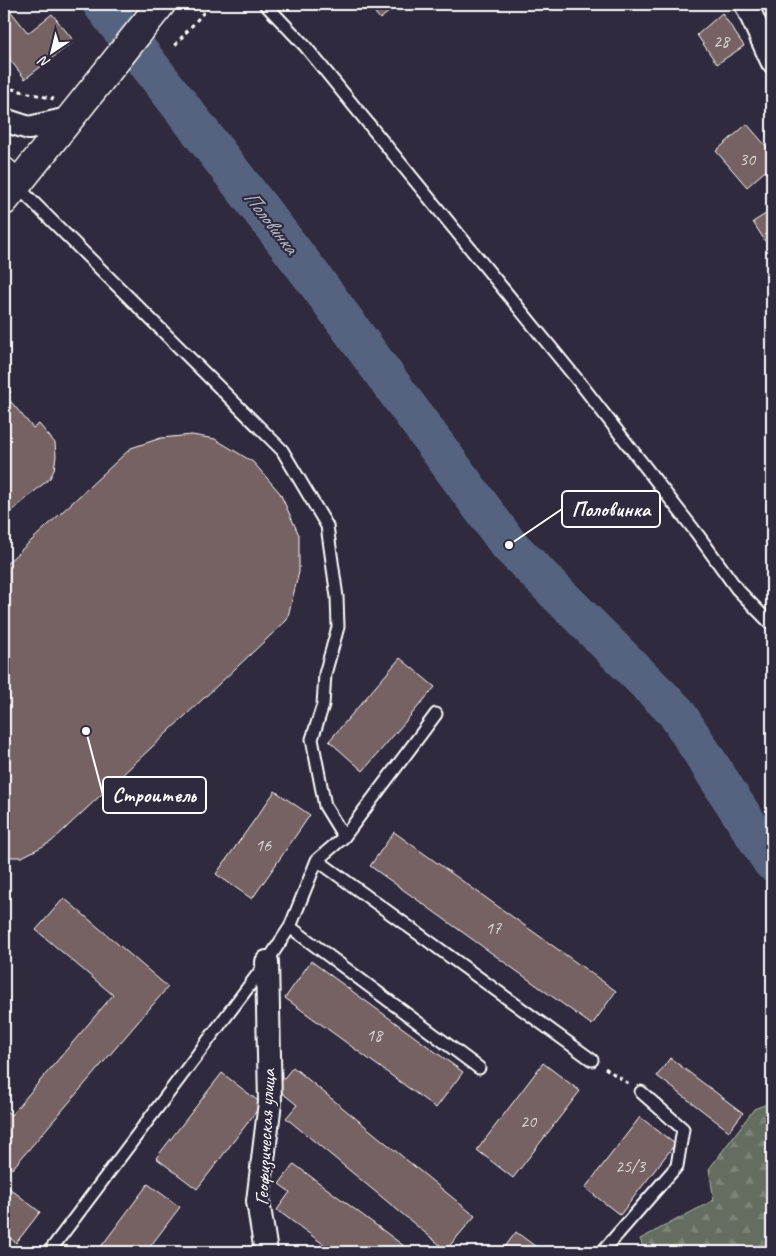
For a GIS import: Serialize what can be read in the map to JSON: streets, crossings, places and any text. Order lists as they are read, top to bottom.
{
  "streets": {
    "street": ["Геофизическая улица"]
  },
  "water": ["Половинка"],
  "places": ["Половинка", "Строитель"],
  "house_numbers": [
    "28",
    "30",
    "16",
    "17",
    "18",
    "20",
    "25/3"
  ],
  "north": "bottom left"
}
